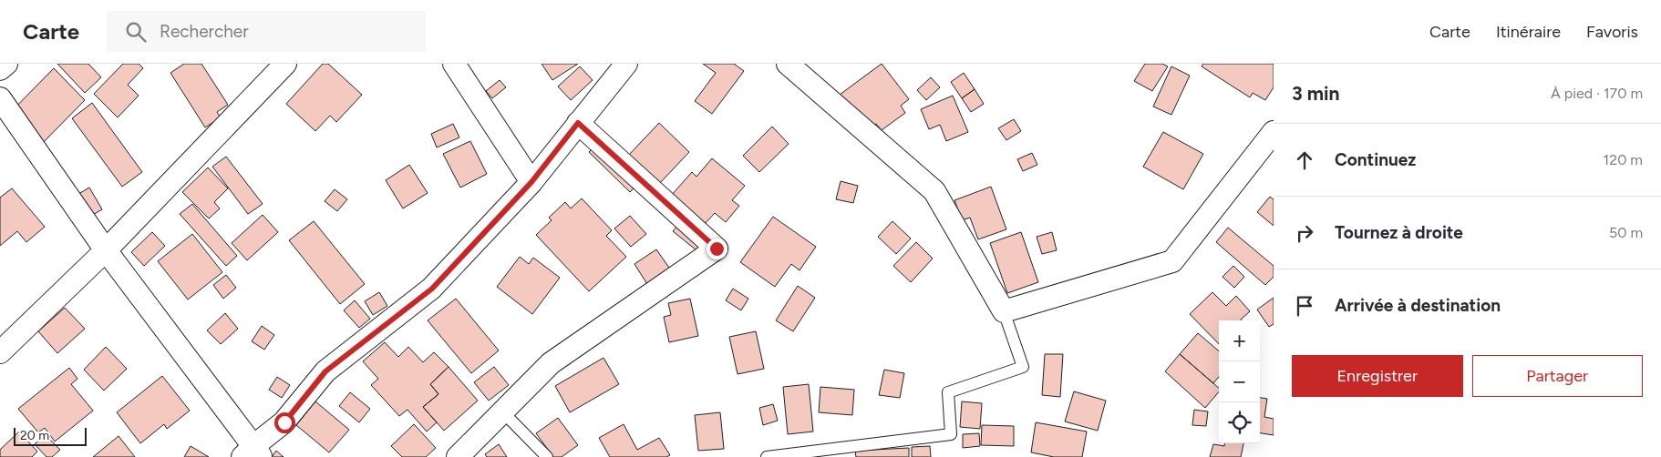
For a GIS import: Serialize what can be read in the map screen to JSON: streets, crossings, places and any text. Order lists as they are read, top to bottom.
{
  "scale_bar": "20 m",
  "page": {
    "header": "Carte",
    "search": "Rechercher",
    "nav": ["Carte", "Itinéraire", "Favoris"],
    "heading": ["3 min", "À pied · 170 m"],
    "list": [
      ["Continuez", "120 m"],
      ["Tournez à droite", "50 m"],
      "Arrivée à destination"
    ],
    "map_buttons": ["+", "−"],
    "buttons": ["Enregistrer", "Partager"],
    "scale": "20 m"
  }
}
